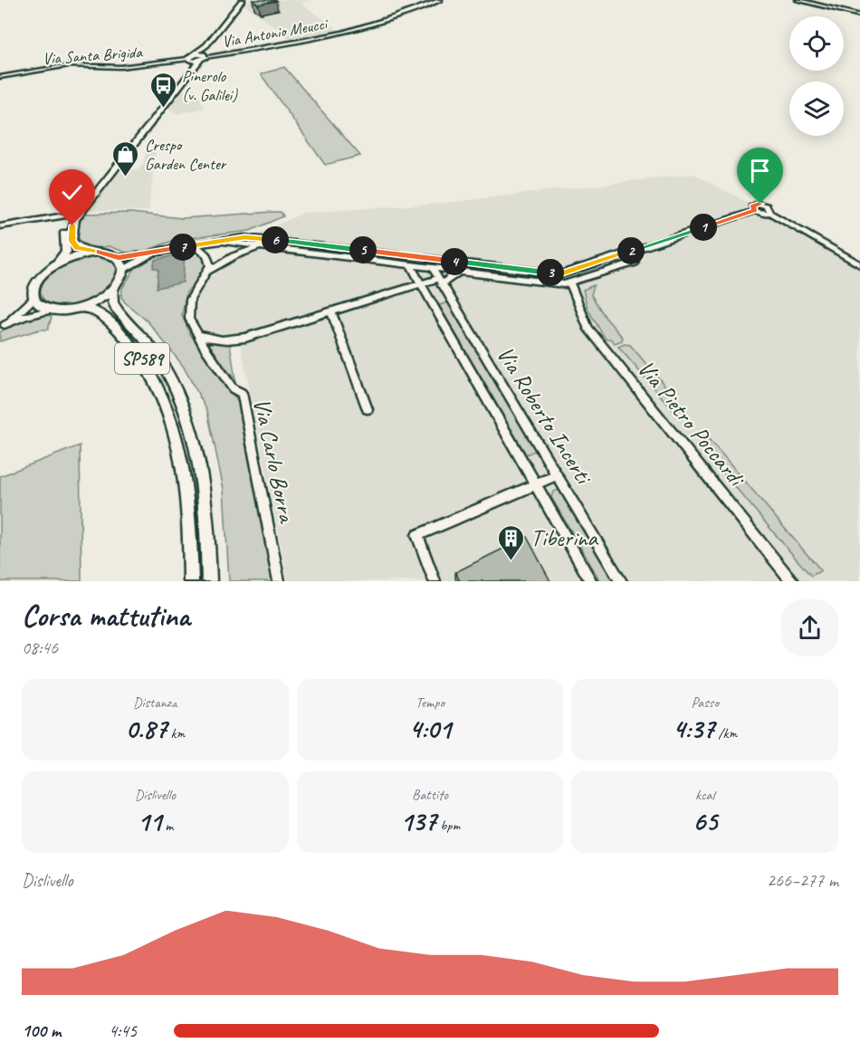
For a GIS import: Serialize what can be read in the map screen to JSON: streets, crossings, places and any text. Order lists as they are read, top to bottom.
{
  "streets": {
    "main road": ["SP589"],
    "street": [
      "Via Antonio Meucci",
      "Via Santa Brigida",
      "Via Roberto Incerti",
      "Via Pietro Poccardi",
      "Via Carlo Borra"
    ]
  },
  "crossings": [
    ["Via Antonio Meucci", "Via Santa Brigida"]
  ],
  "places": {
    "bus stop": ["Pinerolo (v. Galilei)"],
    "shop": ["Crespo Garden Center"],
    "building": ["Tiberina"]
  },
  "page": {
    "pins": [
      "1",
      "6",
      "7",
      "5",
      "2",
      "4",
      "3"
    ],
    "heading": ["Corsa mattutina", "08:46"],
    "stats": [
      ["Distanza", "0.87 km"],
      ["Tempo", "4:01"],
      ["Passo", "4:37 /km"],
      ["Dislivello", "11 m"],
      ["Battito", "137 bpm"],
      ["kcal", "65"]
    ],
    "chart": ["Dislivello", "266–277 m"],
    "list": [
      {
        "name": "100 m",
        "note": "4:45"
      }
    ]
  }
}
